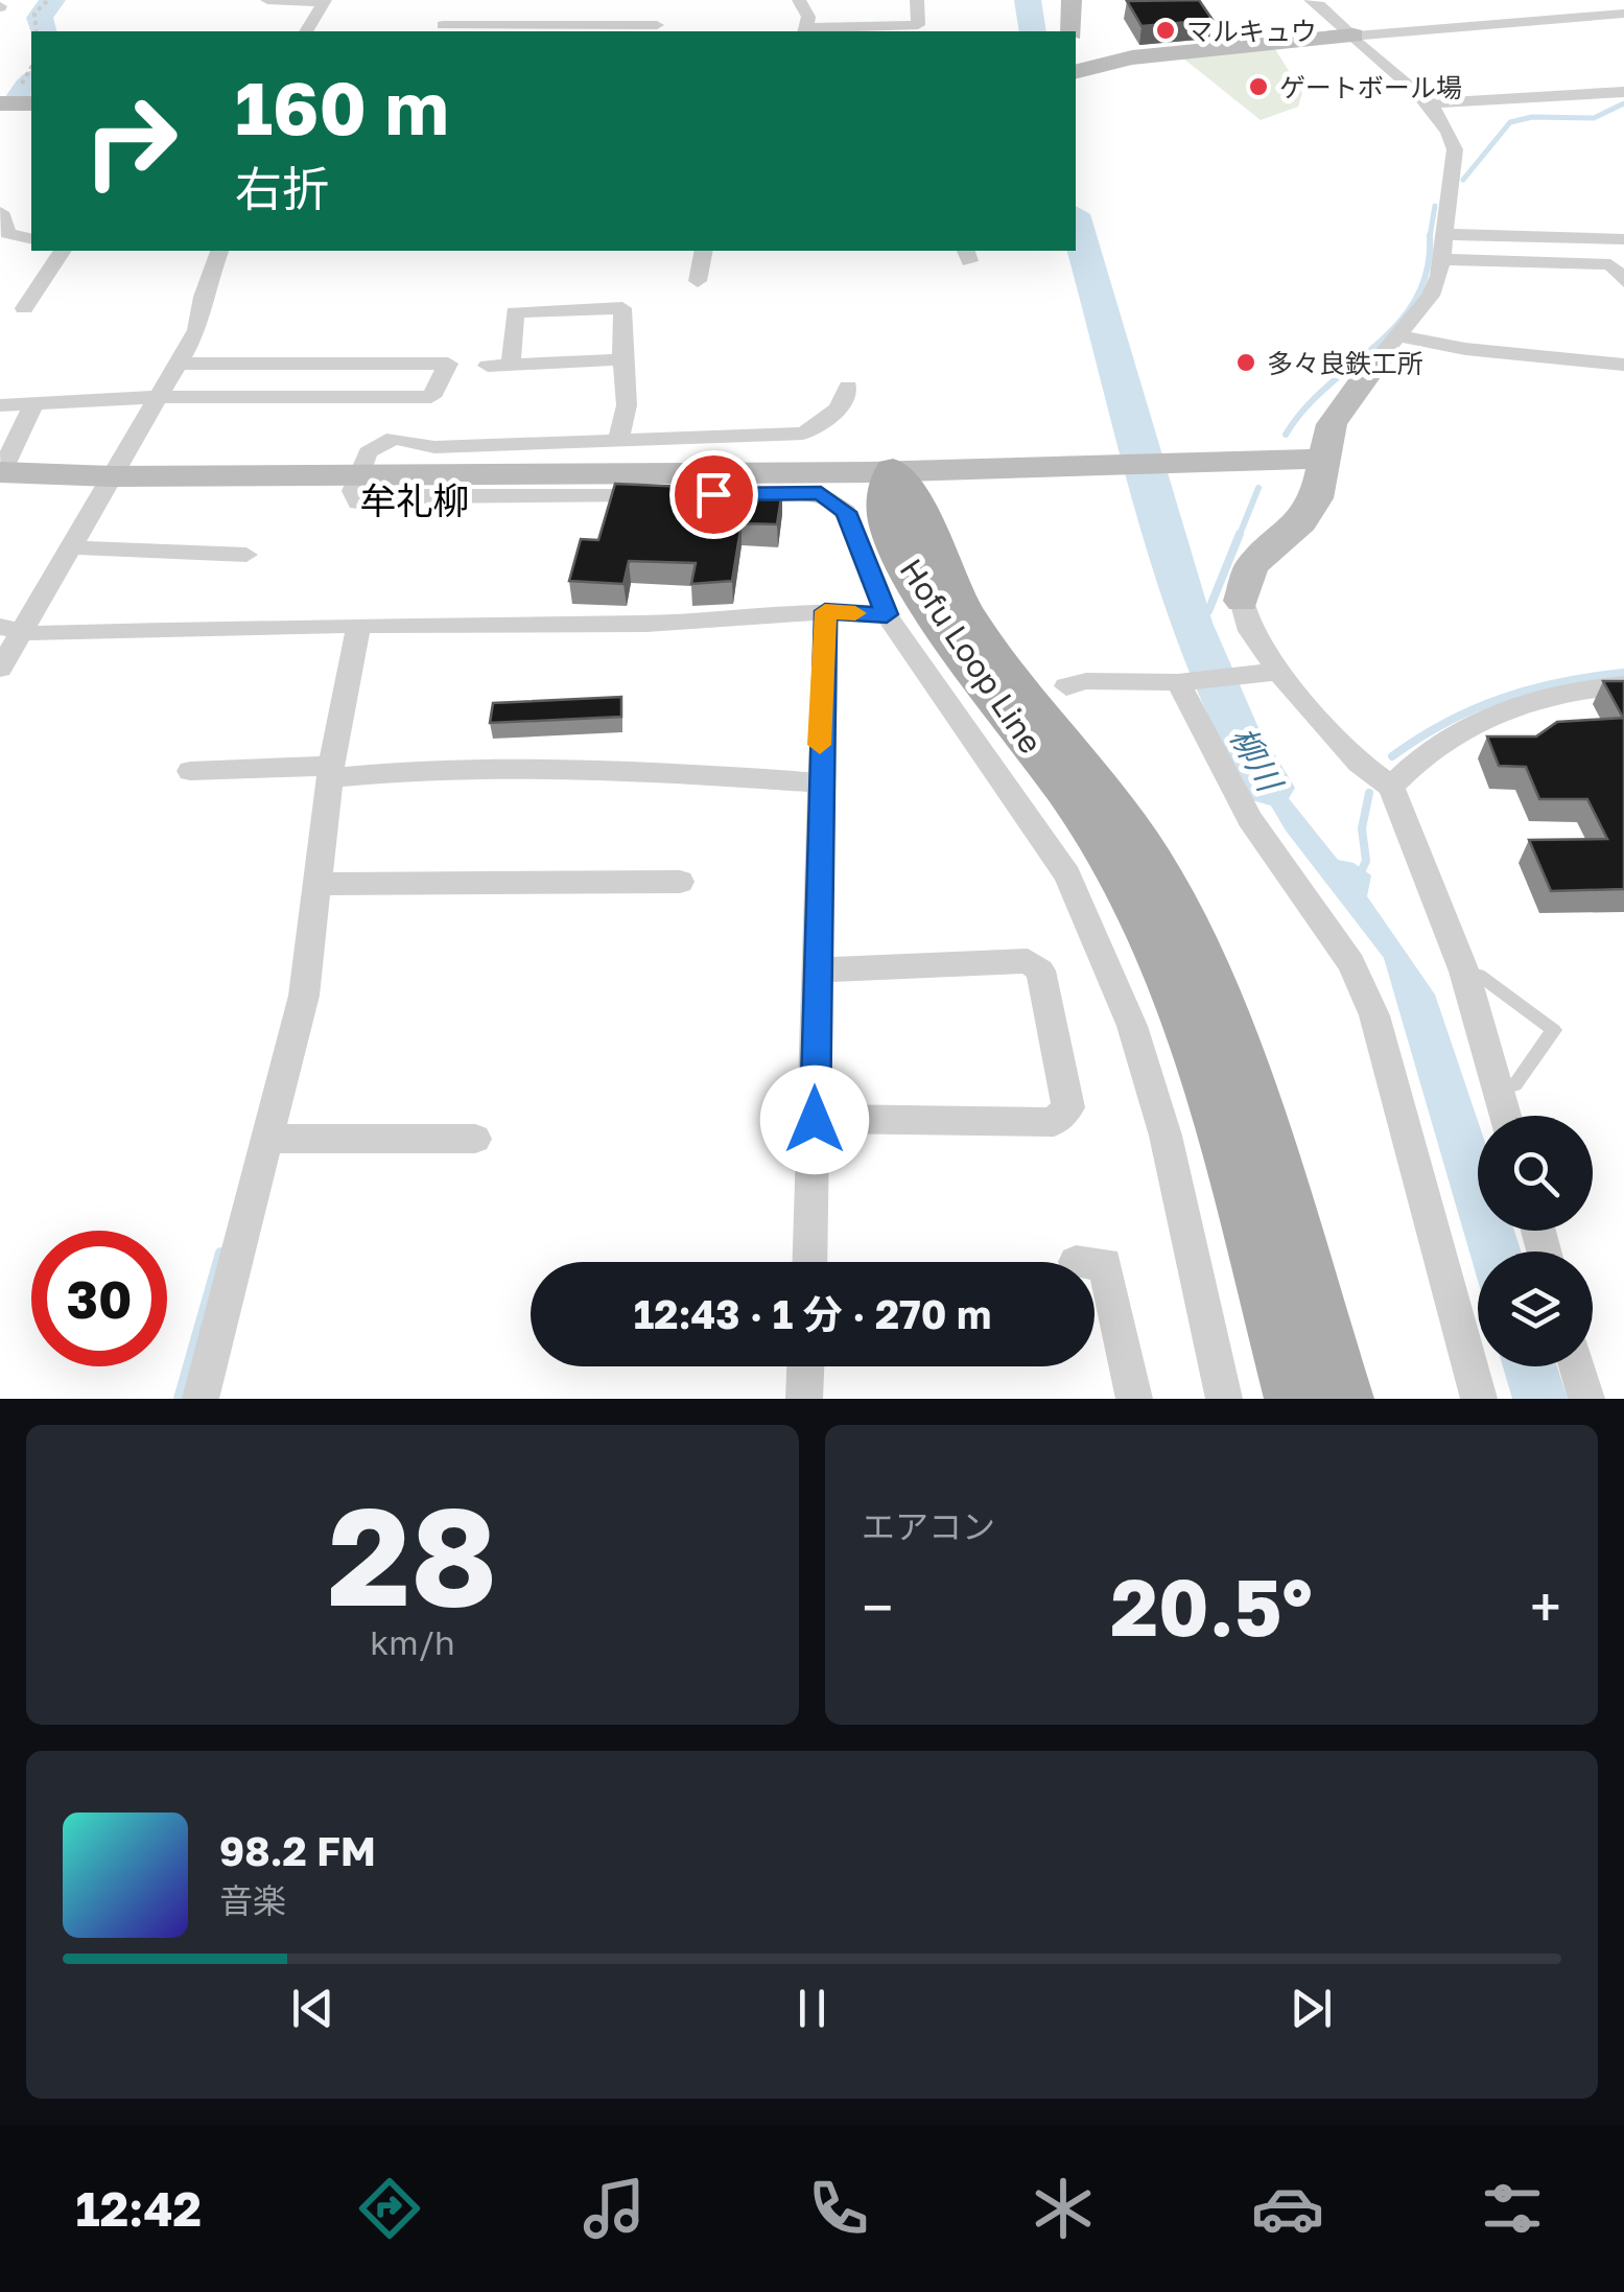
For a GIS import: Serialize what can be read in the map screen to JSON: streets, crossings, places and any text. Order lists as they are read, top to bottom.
{
  "streets": {
    "main road": ["Hofu Loop Line"]
  },
  "districts": ["牟礼柳"],
  "water": ["柳川"],
  "places": ["マルキュウ", "ゲートボール場", "多々良鉄工所"],
  "page": {
    "turn": ["160 m", "右折"],
    "limit": "30",
    "trip": "12:43 · 1 分 · 270 m",
    "tile": [
      ["28", "km/h"],
      "エアコン"
    ],
    "heat": ["−", "20.5°", "+"],
    "song": ["98.2 FM", "音楽"],
    "tabs": "12:42"
  }
}
